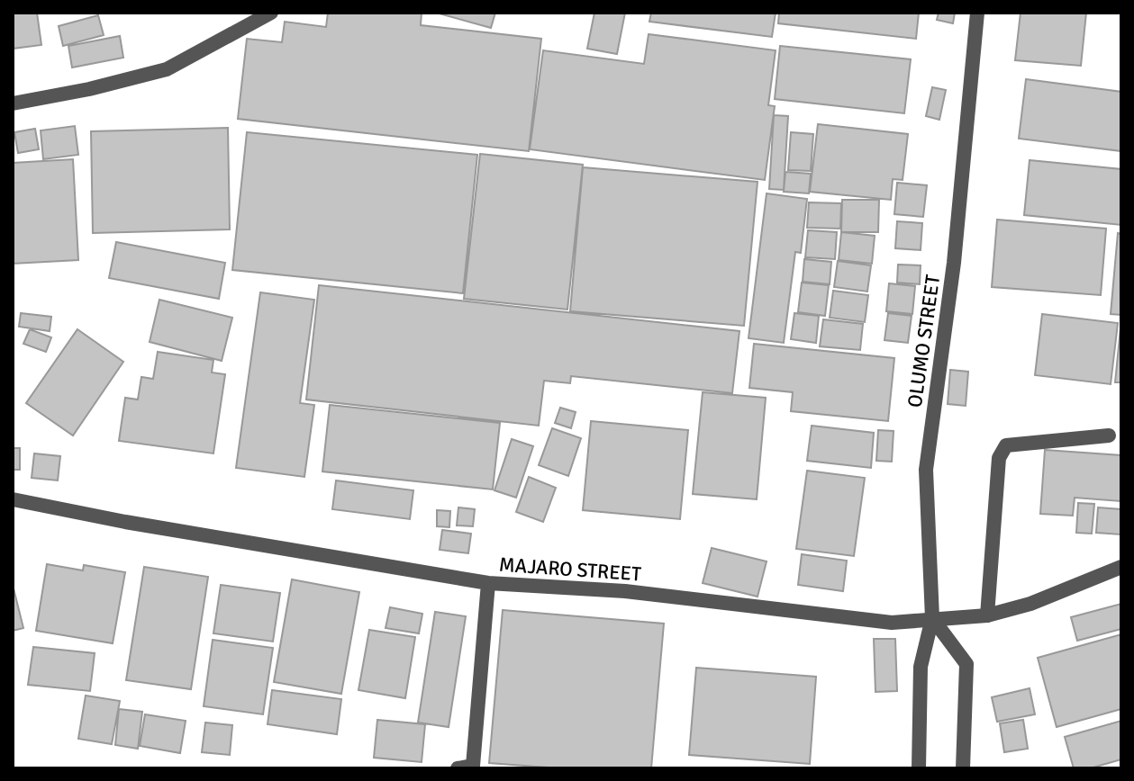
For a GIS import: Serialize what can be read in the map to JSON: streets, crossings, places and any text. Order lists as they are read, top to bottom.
{
  "streets": {
    "street": ["OLUMO STREET", "MAJARO STREET"]
  },
  "crossings": [
    ["OLUMO STREET", "MAJARO STREET"]
  ]
}
